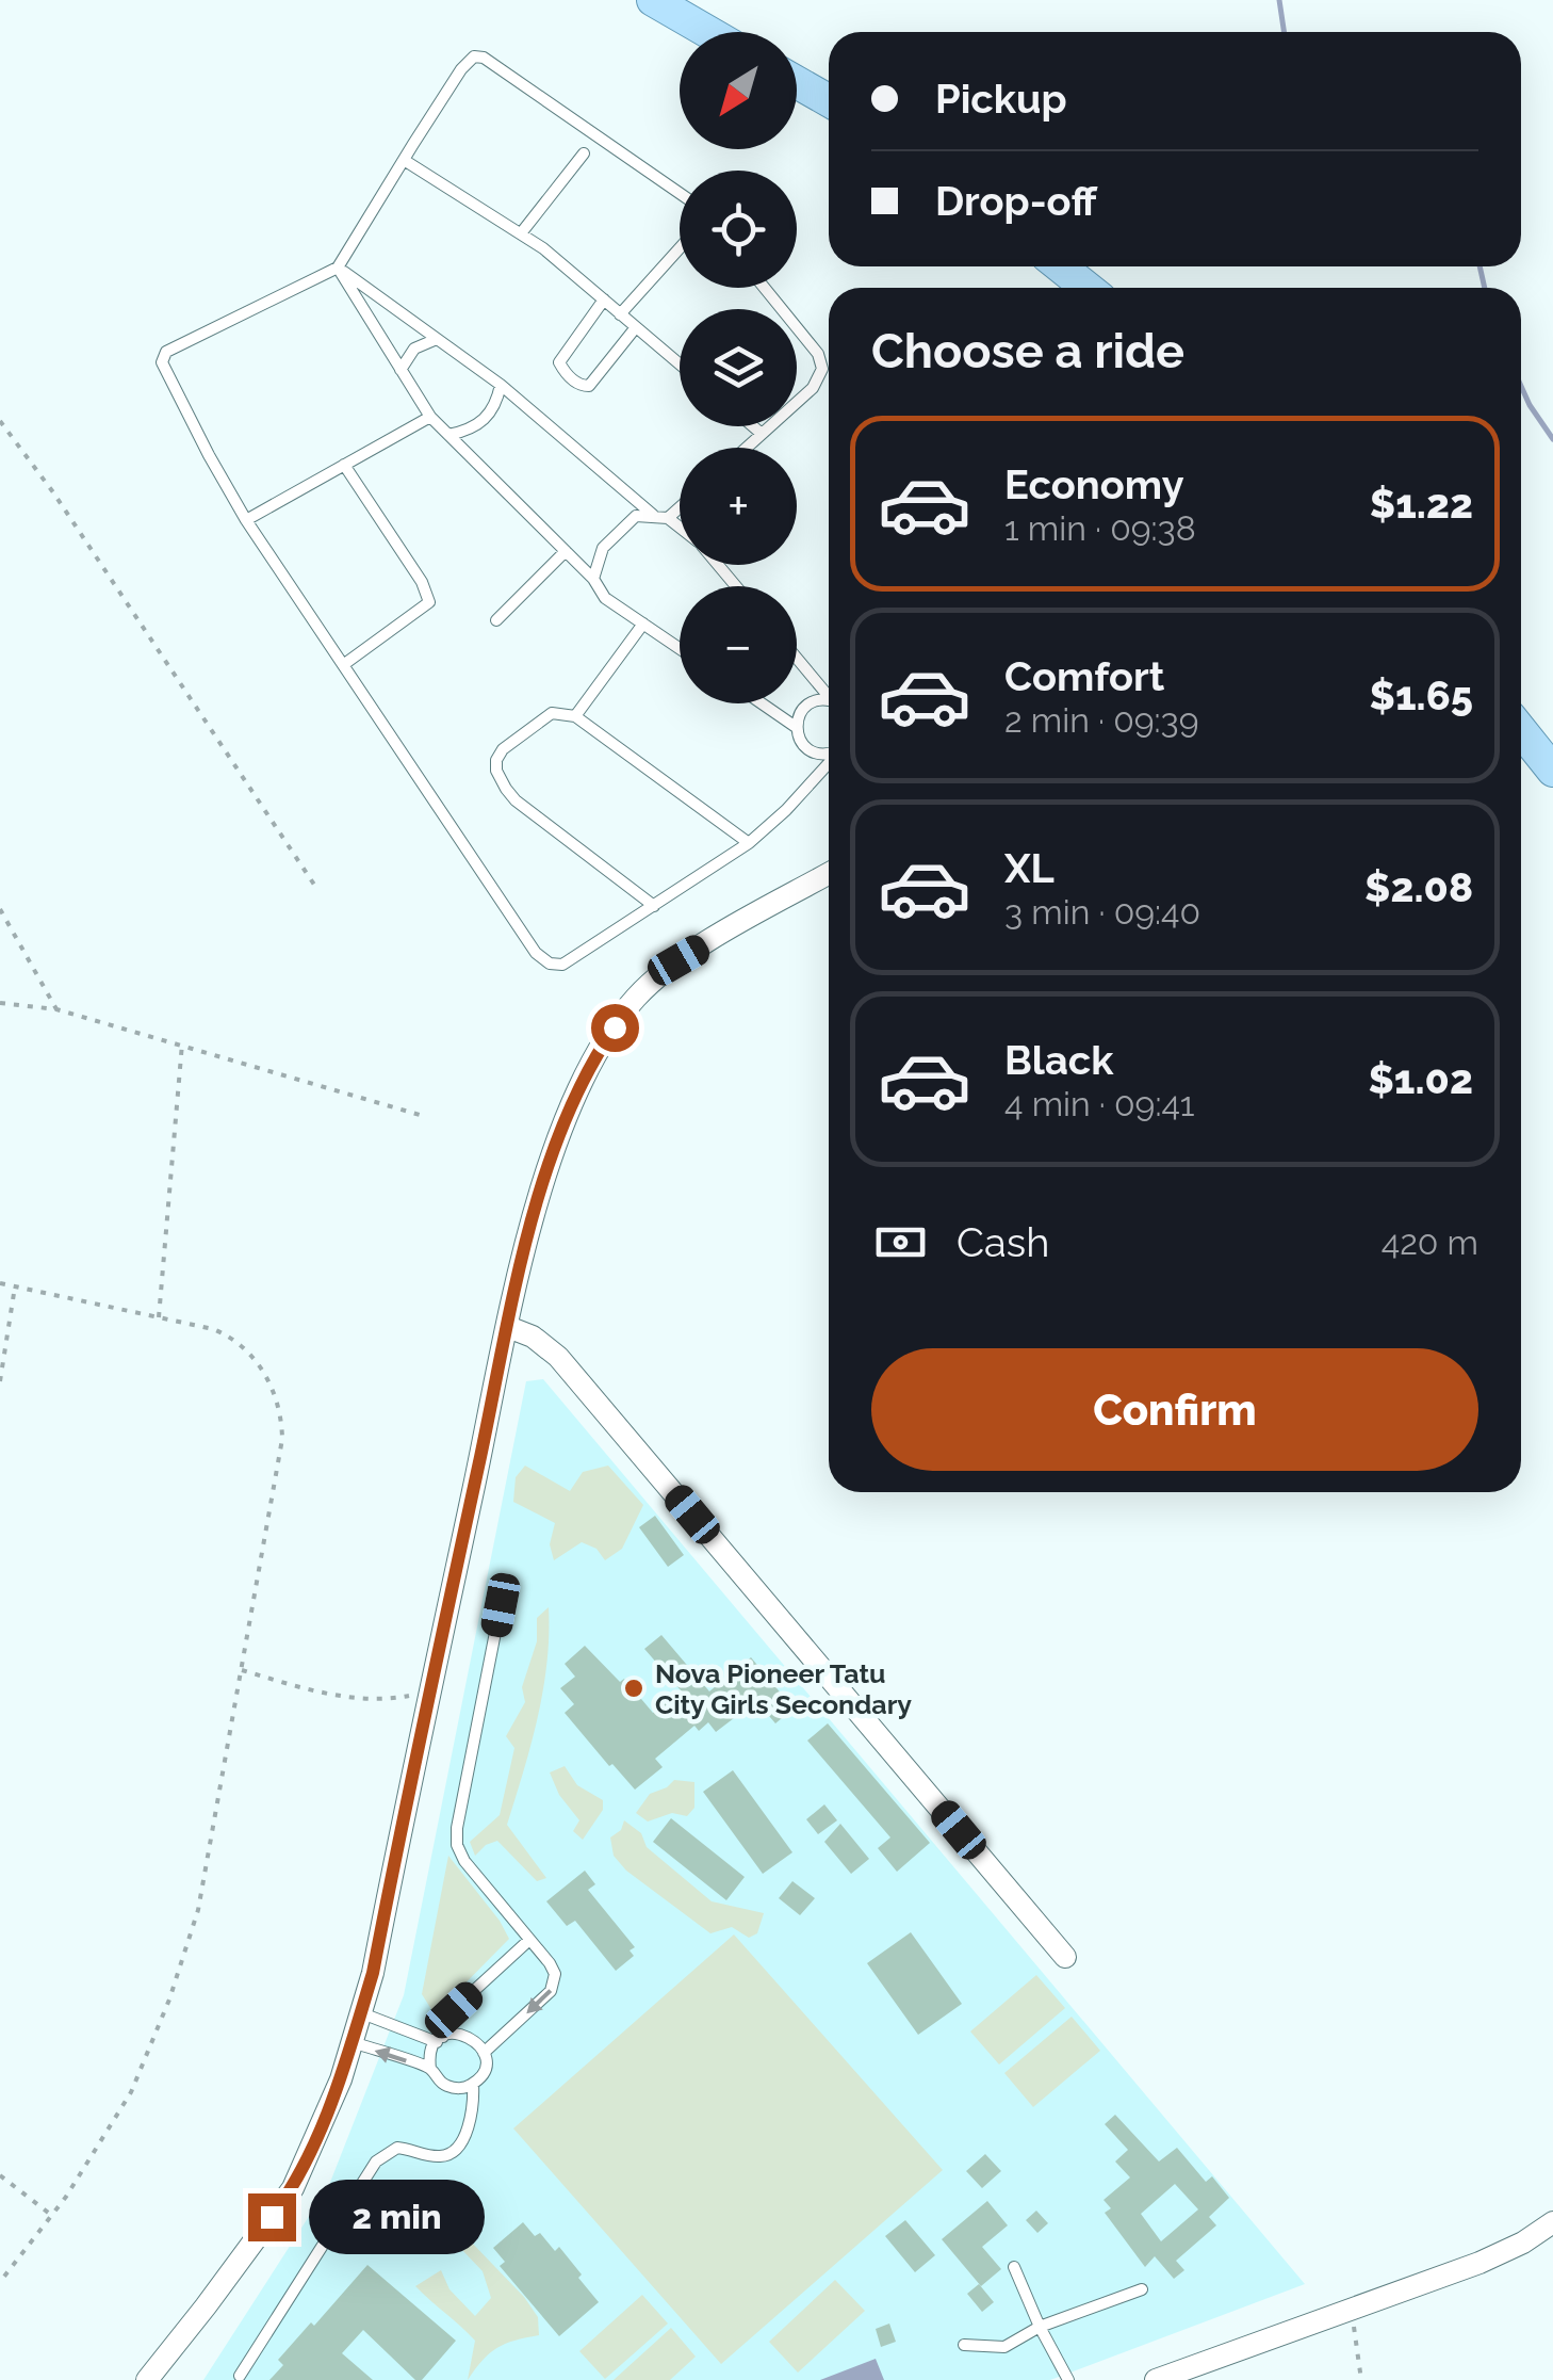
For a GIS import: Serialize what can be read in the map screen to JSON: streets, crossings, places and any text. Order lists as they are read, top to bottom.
{
  "places": ["Nova Pioneer Tatu City Girls Secondary"],
  "north": "bottom left",
  "page": {
    "map_buttons": ["+", "−"],
    "banner": ["Pickup", "Drop-off"],
    "heading": "Choose a ride",
    "list": [
      {
        "name": "Economy",
        "note": "1 min · 09:38",
        "value": "$1.22"
      },
      {
        "name": "Comfort",
        "note": "2 min · 09:39",
        "value": "$1.65"
      },
      {
        "name": "XL",
        "note": "3 min · 09:40",
        "value": "$2.08"
      },
      {
        "name": "Black",
        "note": "4 min · 09:41",
        "value": "$1.02"
      }
    ],
    "pay": ["Cash", "420 m"],
    "buttons": "Confirm",
    "bubble": "2 min"
  }
}
